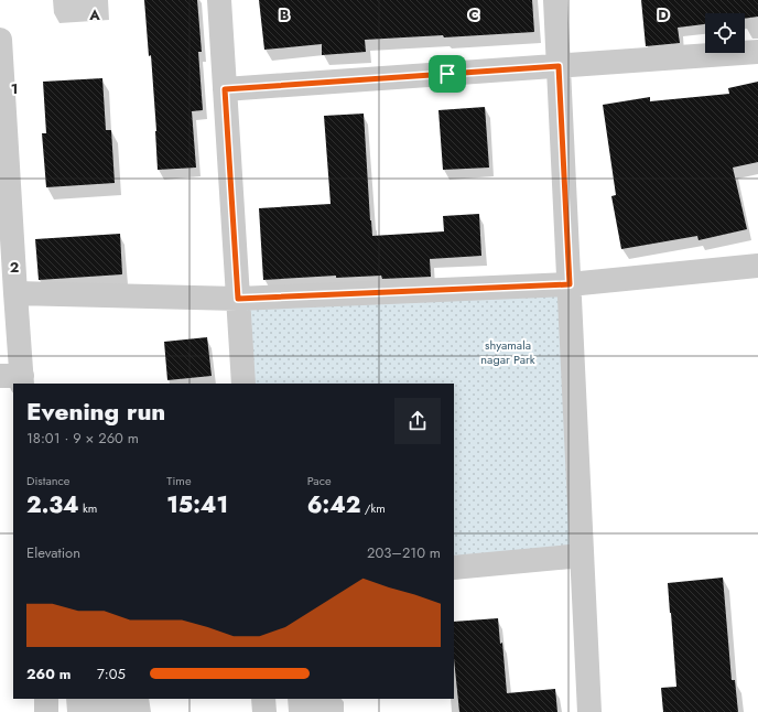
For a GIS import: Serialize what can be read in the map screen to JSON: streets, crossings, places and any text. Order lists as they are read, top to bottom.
{
  "parks": ["shyamala nagar Park"],
  "page": {
    "heading": ["Evening run", "18:01 · 9 × 260 m"],
    "stats": [
      ["Distance", "2.34 km"],
      ["Time", "15:41"],
      ["Pace", "6:42 /km"]
    ],
    "chart": ["Elevation", "203–210 m"],
    "list": [
      {
        "name": "260 m",
        "note": "7:05"
      }
    ]
  },
  "grid": {
    "columns": [
      "A",
      "B",
      "C",
      "D"
    ],
    "rows": ["1", "2"]
  }
}
